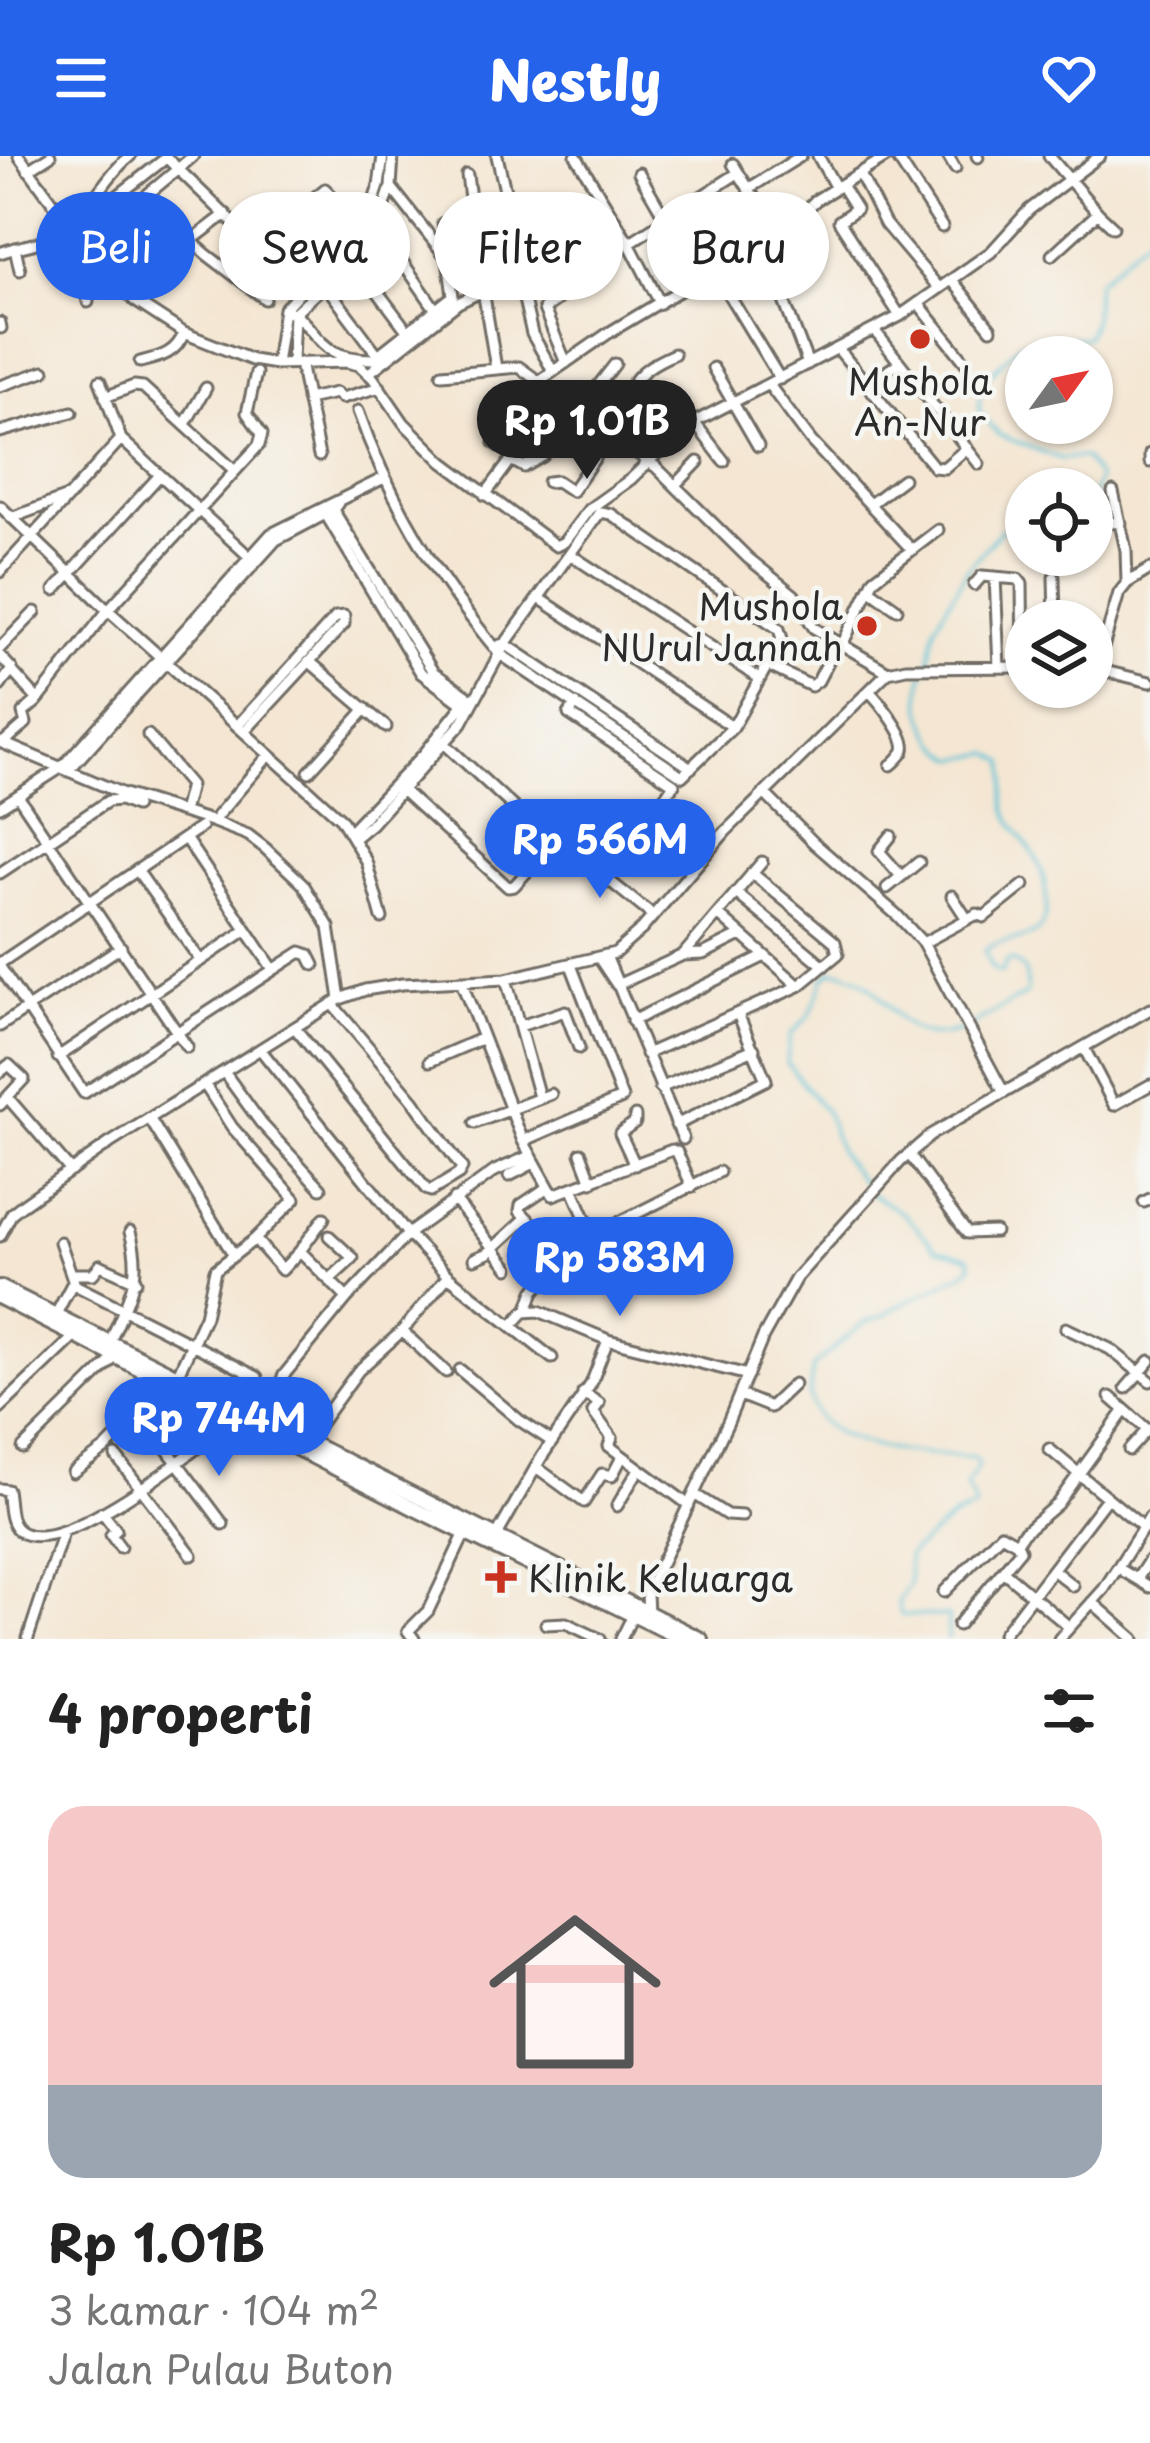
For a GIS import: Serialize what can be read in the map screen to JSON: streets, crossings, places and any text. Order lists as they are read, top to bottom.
{
  "places": {
    "other": ["Mushola An-Nur", "Mushola NUrul Jannah"],
    "health": ["Klinik Keluarga"]
  },
  "north": "top right",
  "page": {
    "header": "Nestly",
    "chip": [
      "Beli",
      "Sewa",
      "Filter",
      "Baru"
    ],
    "price": [
      "Rp 1.01B",
      "Rp 566M",
      "Rp 583M",
      "Rp 744M"
    ],
    "heading": "4 properti",
    "list": [
      {
        "name": "Rp 1.01B",
        "note": "3 kamar · 104 m² · Jalan Pulau Buton"
      }
    ]
  }
}
